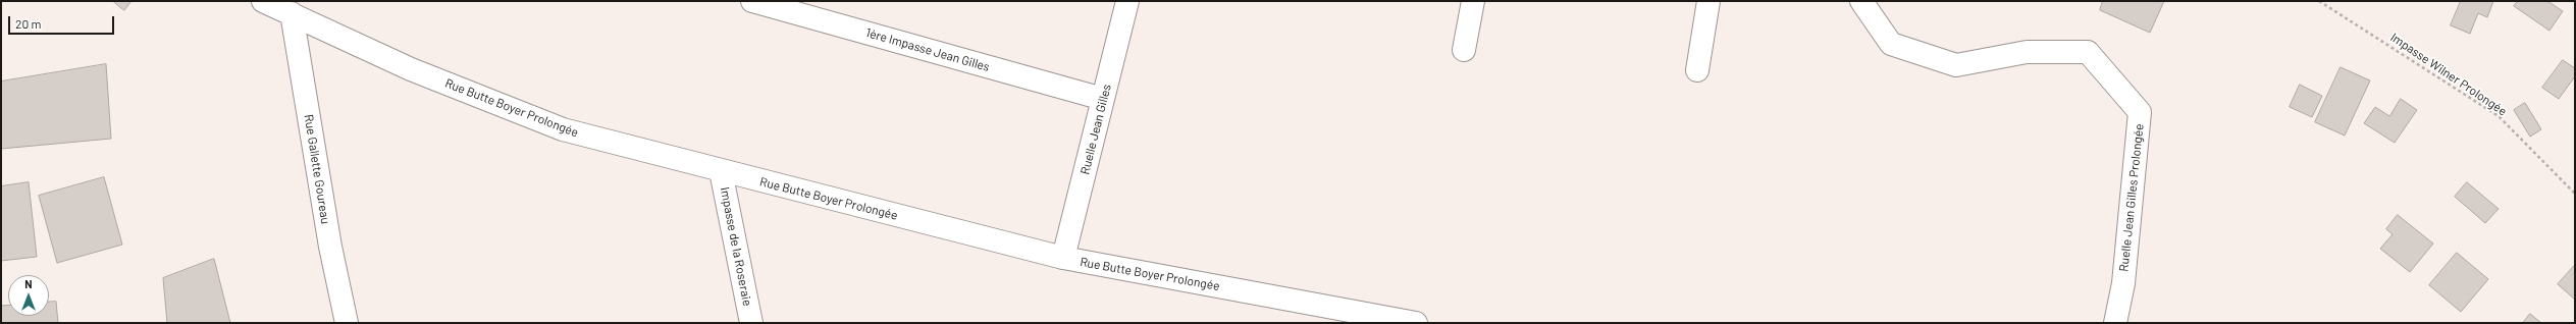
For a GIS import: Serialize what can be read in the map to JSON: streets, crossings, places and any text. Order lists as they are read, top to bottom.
{
  "streets": {
    "street": [
      "1ère Impasse Jean Gilles",
      "Rue Butte Boyer Prolongée",
      "Ruelle Jean Gilles",
      "Rue Gallette Goureau",
      "Ruelle Jean Gilles Prolongée",
      "Impasse de la Roseraie"
    ],
    "path": ["Impasse Wilner Prolongée"]
  },
  "crossings": [
    ["1ère Impasse Jean Gilles", "Ruelle Jean Gilles"],
    ["Rue Butte Boyer Prolongée", "Ruelle Jean Gilles"],
    ["Rue Butte Boyer Prolongée", "Rue Gallette Goureau"],
    ["Rue Butte Boyer Prolongée", "Impasse de la Roseraie"]
  ],
  "scale_bar": "20 m",
  "north": "top"
}
